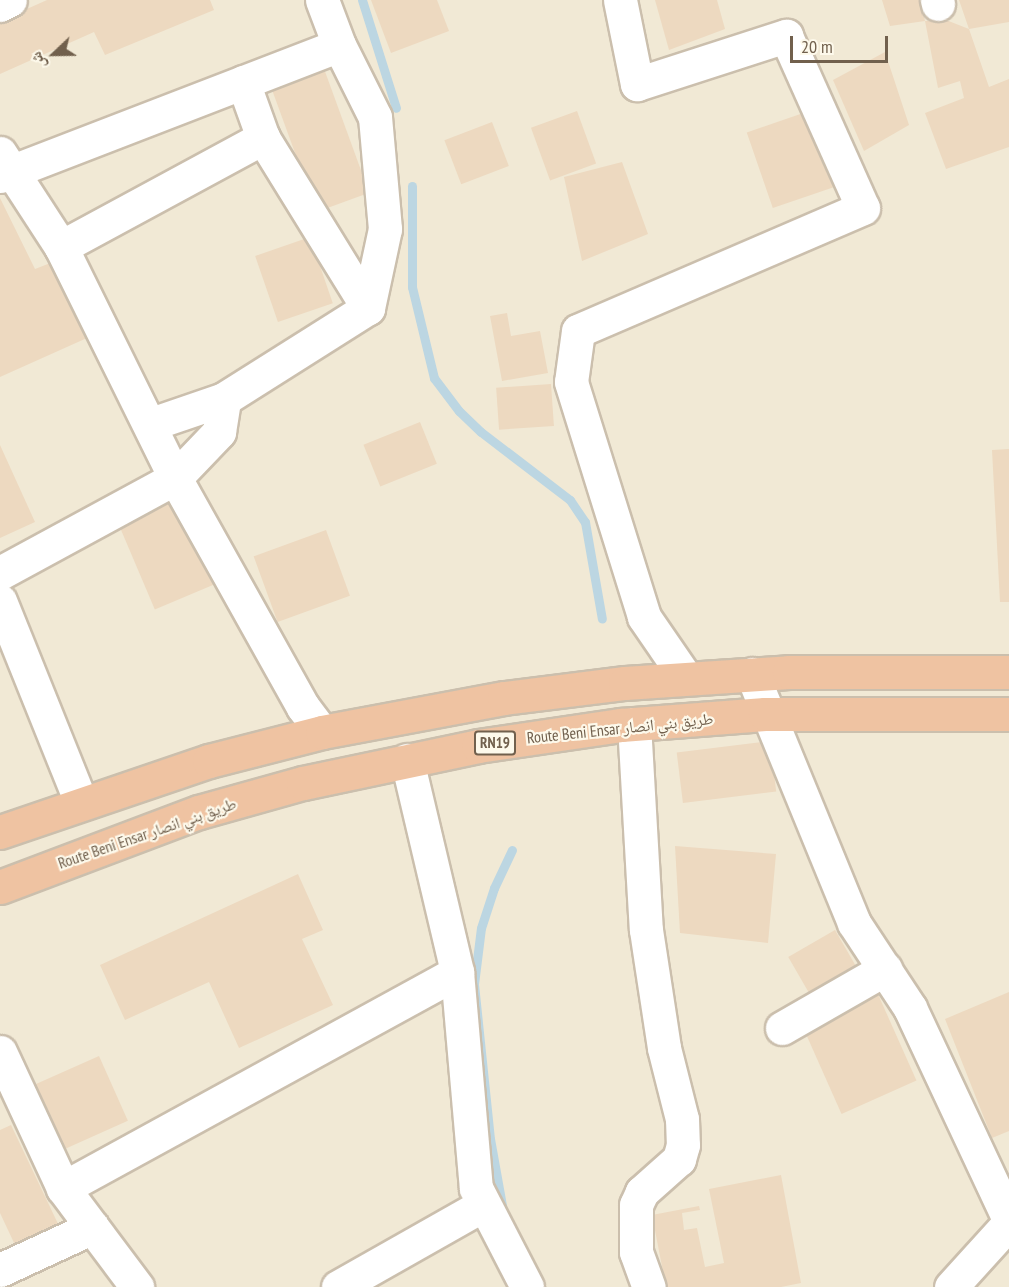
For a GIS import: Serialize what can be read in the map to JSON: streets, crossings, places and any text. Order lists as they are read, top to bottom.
{
  "streets": {
    "highway": ["Route Beni Ensar طريق بني انصار", "RN19"]
  },
  "scale_bar": "20 m",
  "north": "left"
}
